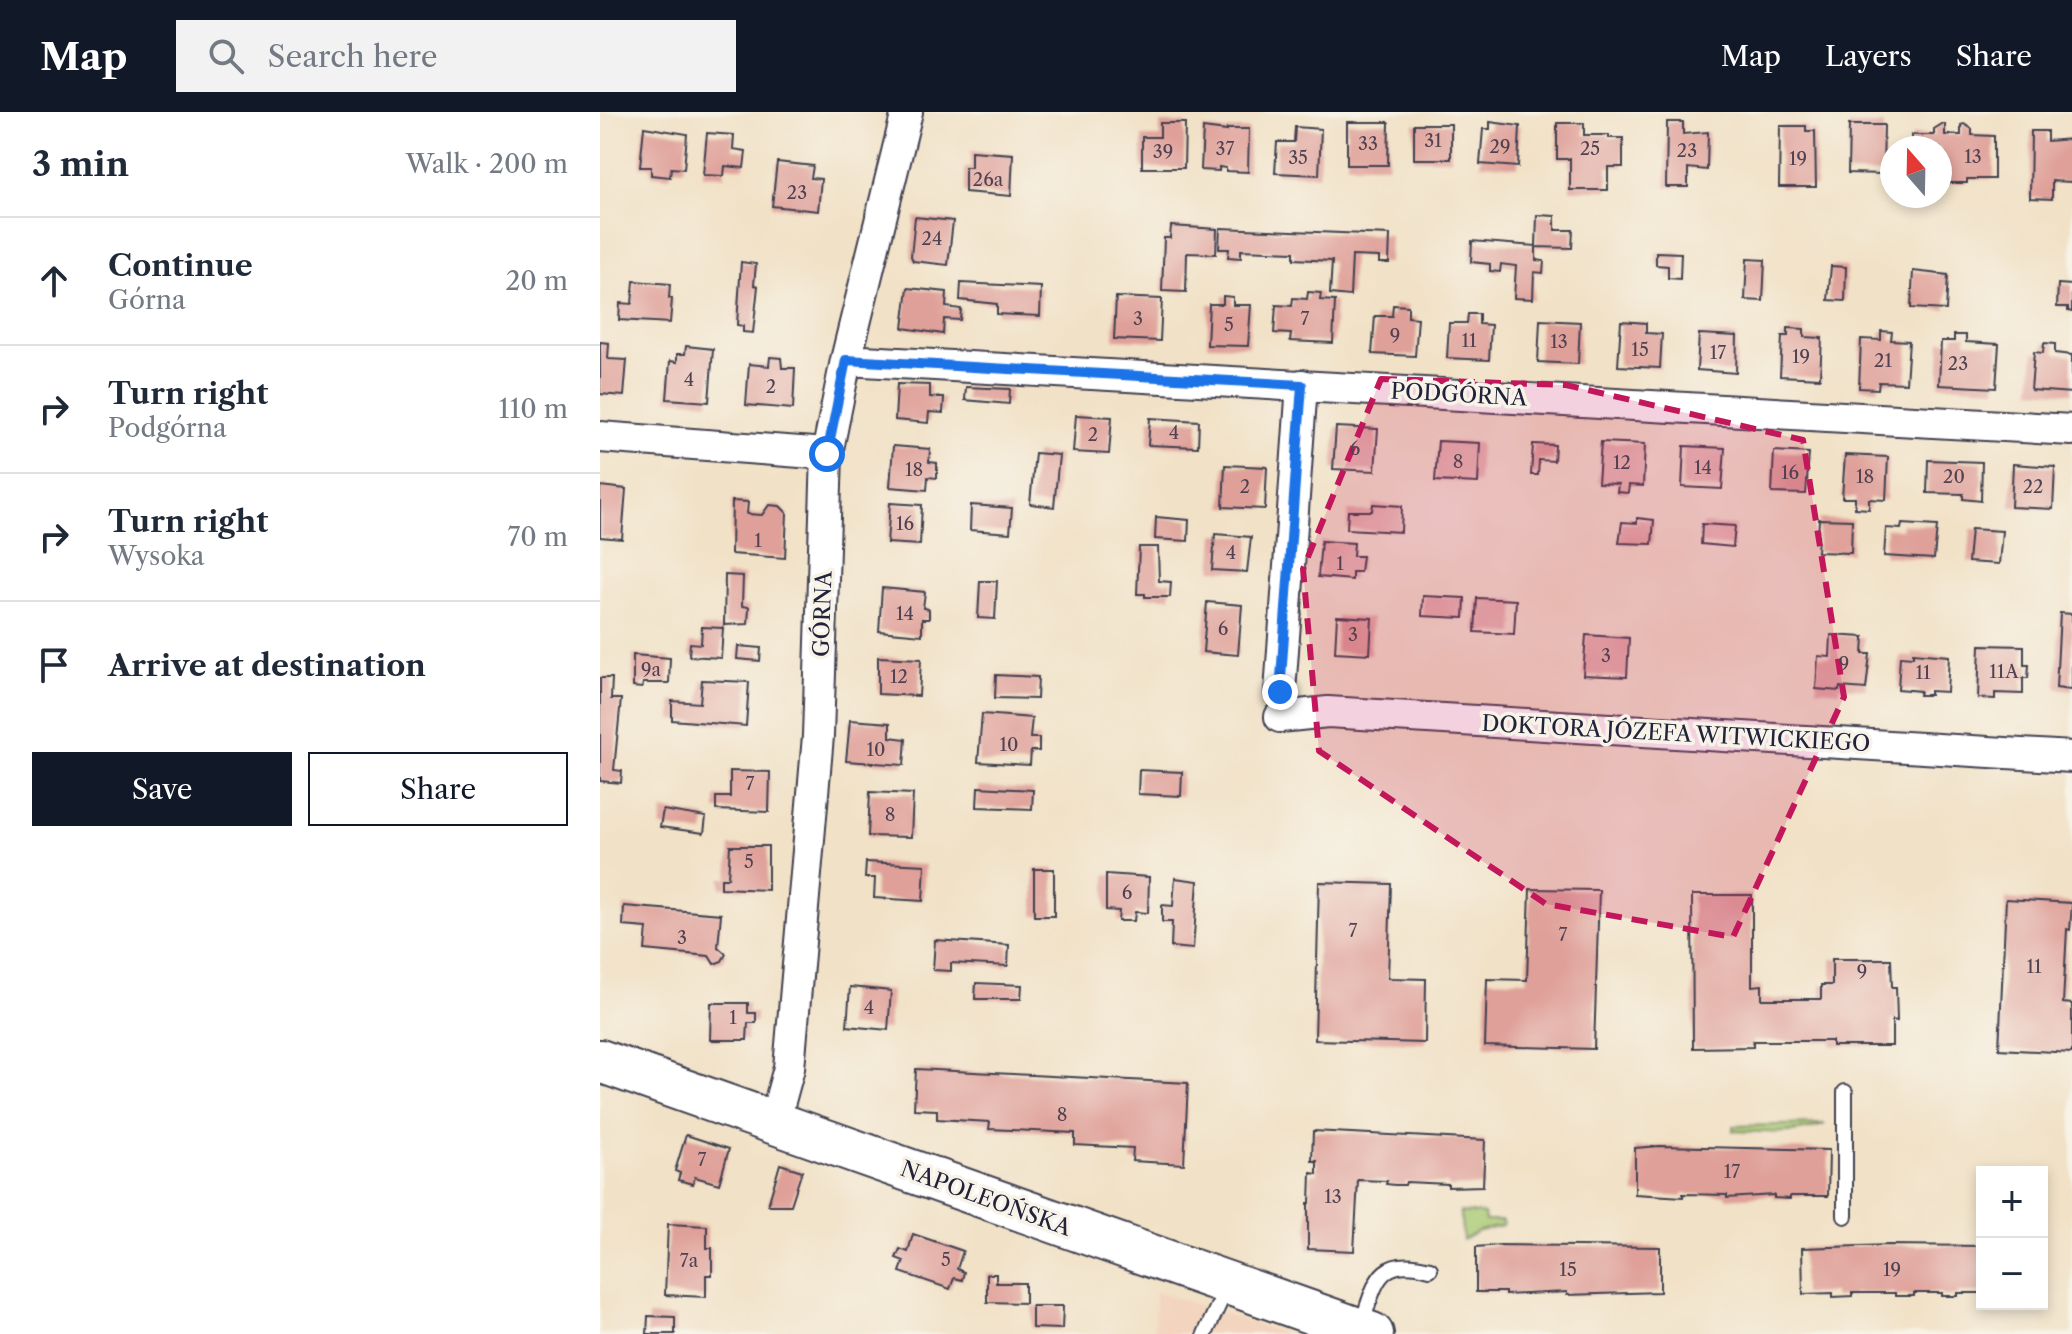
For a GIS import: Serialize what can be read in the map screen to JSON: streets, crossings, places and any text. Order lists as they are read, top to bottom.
{
  "streets": {
    "street": [
      "PODGÓRNA",
      "GÓRNA",
      "DOKTORA JÓZEFA WITWICKIEGO",
      "NAPOLEOŃSKA"
    ]
  },
  "crossings": [
    ["PODGÓRNA", "GÓRNA"],
    ["PODGÓRNA", "DOKTORA JÓZEFA WITWICKIEGO"],
    ["GÓRNA", "NAPOLEOŃSKA"]
  ],
  "house_numbers": [
    "31",
    "33",
    "29",
    "37",
    "25",
    "23",
    "39",
    "13",
    "35",
    "19",
    "26a",
    "23",
    "24",
    "3",
    "7",
    "5",
    "9",
    "11",
    "13",
    "15",
    "17",
    "19",
    "21",
    "23",
    "4",
    "2",
    "4",
    "2",
    "6",
    "8",
    "12",
    "14",
    "18",
    "16",
    "18",
    "20",
    "2",
    "22",
    "16",
    "1",
    "4",
    "1",
    "14",
    "6",
    "3",
    "3",
    "9",
    "9a",
    "11A",
    "11",
    "12",
    "10",
    "10",
    "7",
    "8",
    "5",
    "6",
    "7",
    "7",
    "3",
    "11",
    "9",
    "4",
    "1",
    "8",
    "7",
    "17",
    "13",
    "5",
    "7a",
    "15",
    "19"
  ],
  "north": "top",
  "page": {
    "header": "Map",
    "search": "Search here",
    "nav": ["Map", "Layers", "Share"],
    "heading": ["3 min", "Walk · 200 m"],
    "list": [
      ["Continue", "Górna", "20 m"],
      ["Turn right", "Podgórna", "110 m"],
      ["Turn right", "Wysoka", "70 m"],
      "Arrive at destination"
    ],
    "buttons": ["Save", "Share"],
    "map_buttons": ["+", "−"]
  }
}
